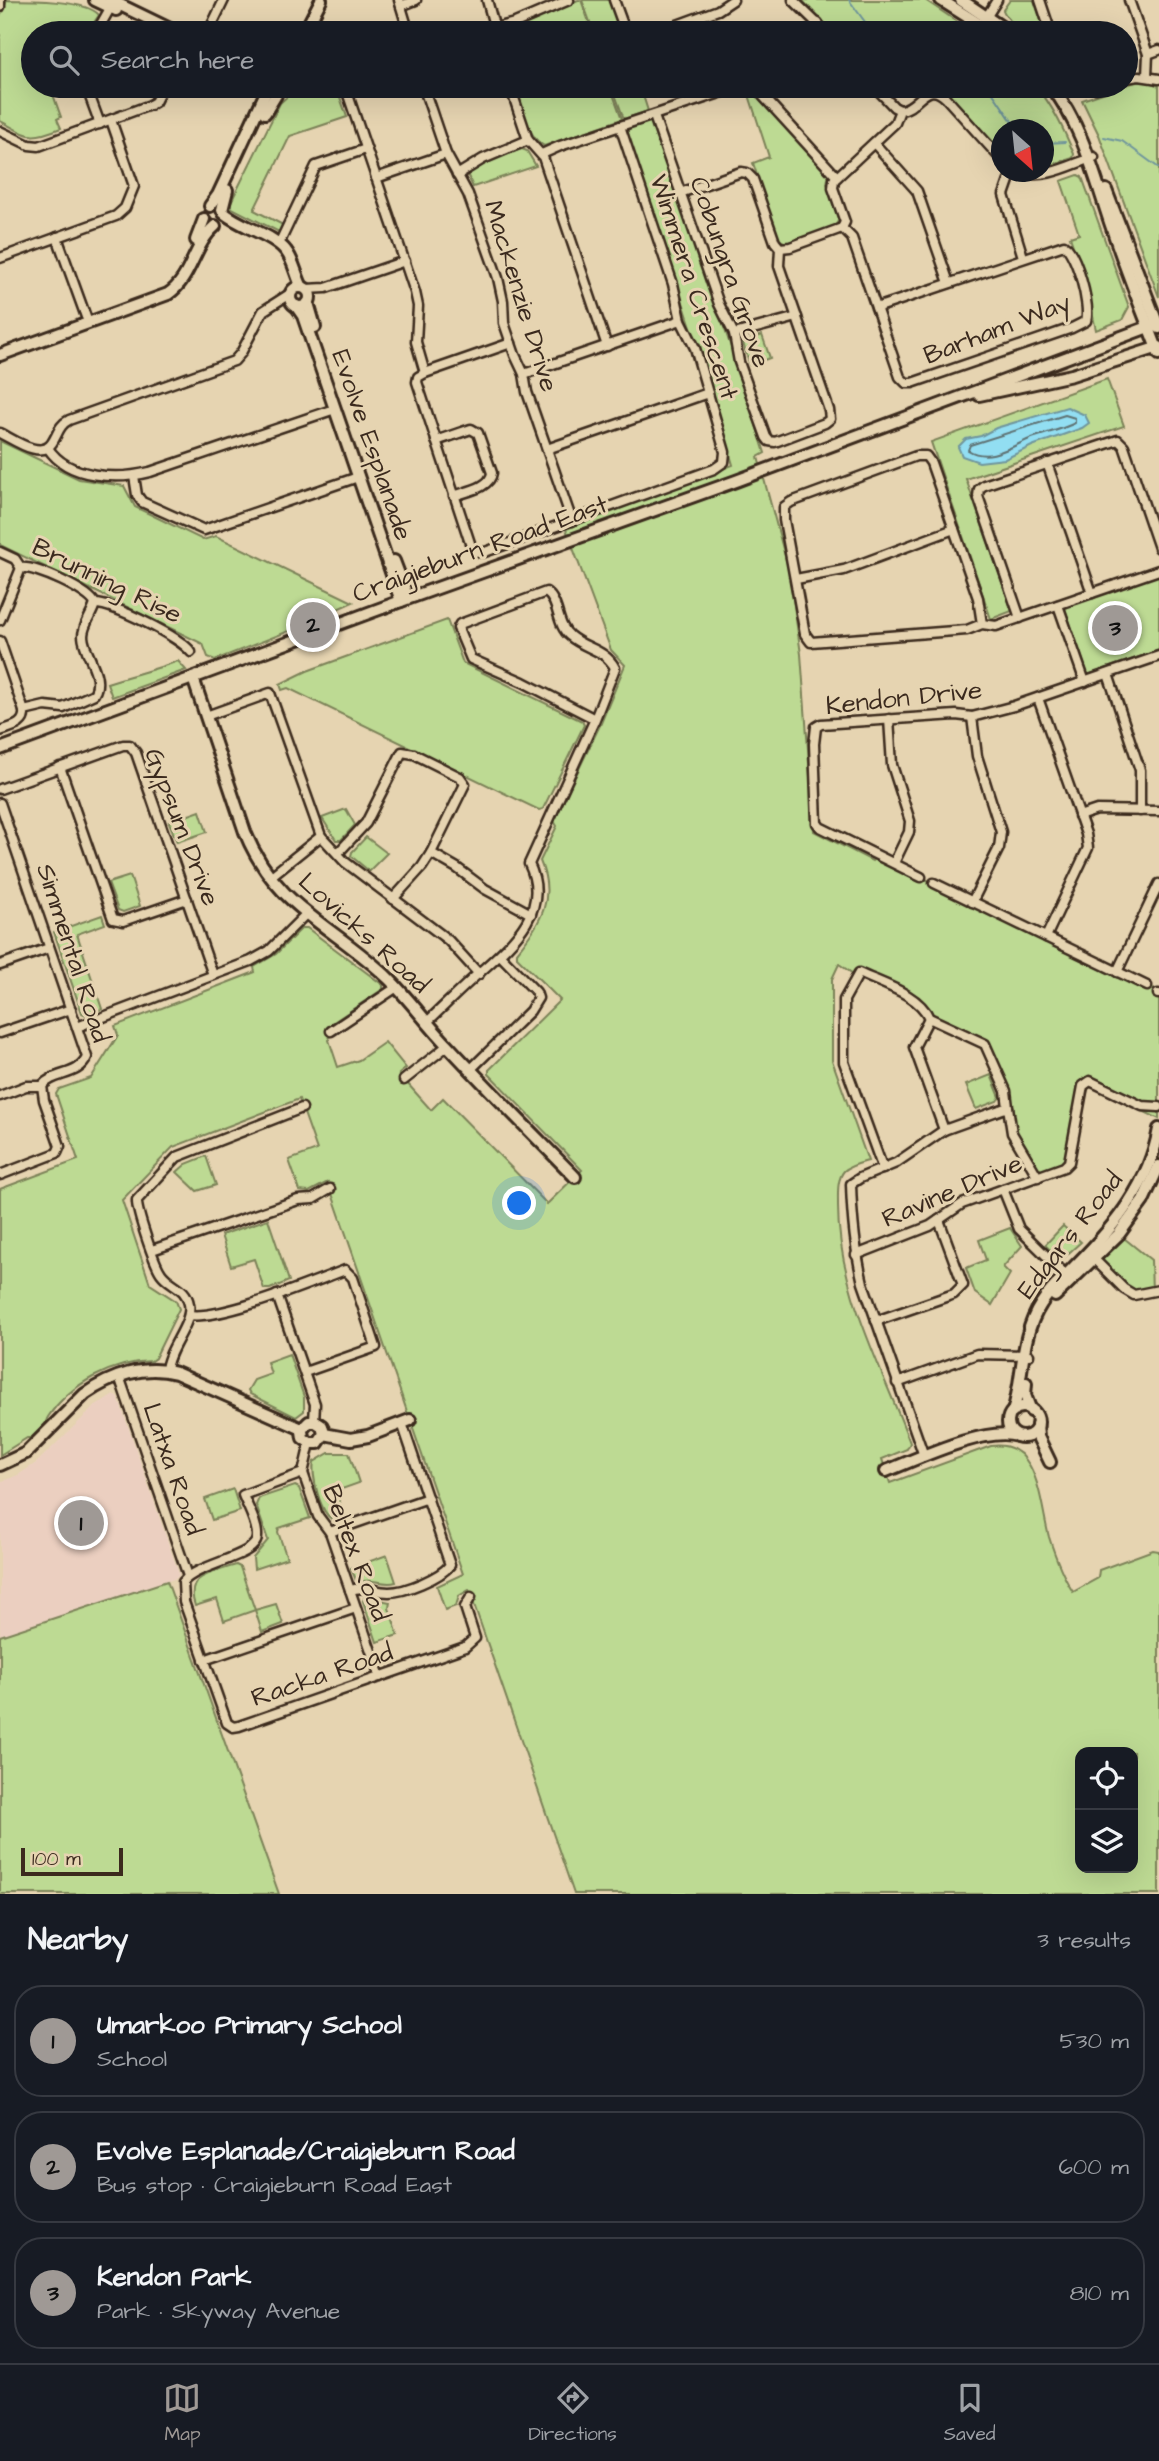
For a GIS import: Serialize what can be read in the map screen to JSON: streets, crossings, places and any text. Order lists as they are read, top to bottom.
{
  "streets": {
    "street": [
      "Cobungra Grove",
      "Wimmera Crescent",
      "Mackenzie Drive",
      "Barham Way",
      "Evolve Esplanade",
      "Craigieburn Road East",
      "Brunning Rise",
      "Kendon Drive",
      "Gypsum Drive",
      "Lovicks Road",
      "Simmental Road",
      "Ravine Drive",
      "Edgars Road",
      "Latxa Road",
      "Beltex Road",
      "Racka Road"
    ]
  },
  "crossings": [
    ["Wimmera Crescent", "Mackenzie Drive"],
    ["Evolve Esplanade", "Craigieburn Road East"],
    ["Craigieburn Road East", "Lovicks Road"],
    ["Latxa Road", "Racka Road"],
    ["Beltex Road", "Racka Road"]
  ],
  "scale_bar": "100 m",
  "north": "bottom right",
  "page": {
    "search": "Search here",
    "pins": ["2", "3", "1"],
    "scale": "100 m",
    "heading": ["Nearby", "3 results"],
    "list": [
      {
        "mark": "1",
        "name": "Umarkoo Primary School",
        "note": "School",
        "value": "530 m"
      },
      {
        "mark": "2",
        "name": "Evolve Esplanade/Craigieburn Road",
        "note": "Bus stop · Craigieburn Road East",
        "value": "600 m"
      },
      {
        "mark": "3",
        "name": "Kendon Park",
        "note": "Park · Skyway Avenue",
        "value": "810 m"
      }
    ],
    "nav": ["Map", "Directions", "Saved"]
  }
}
